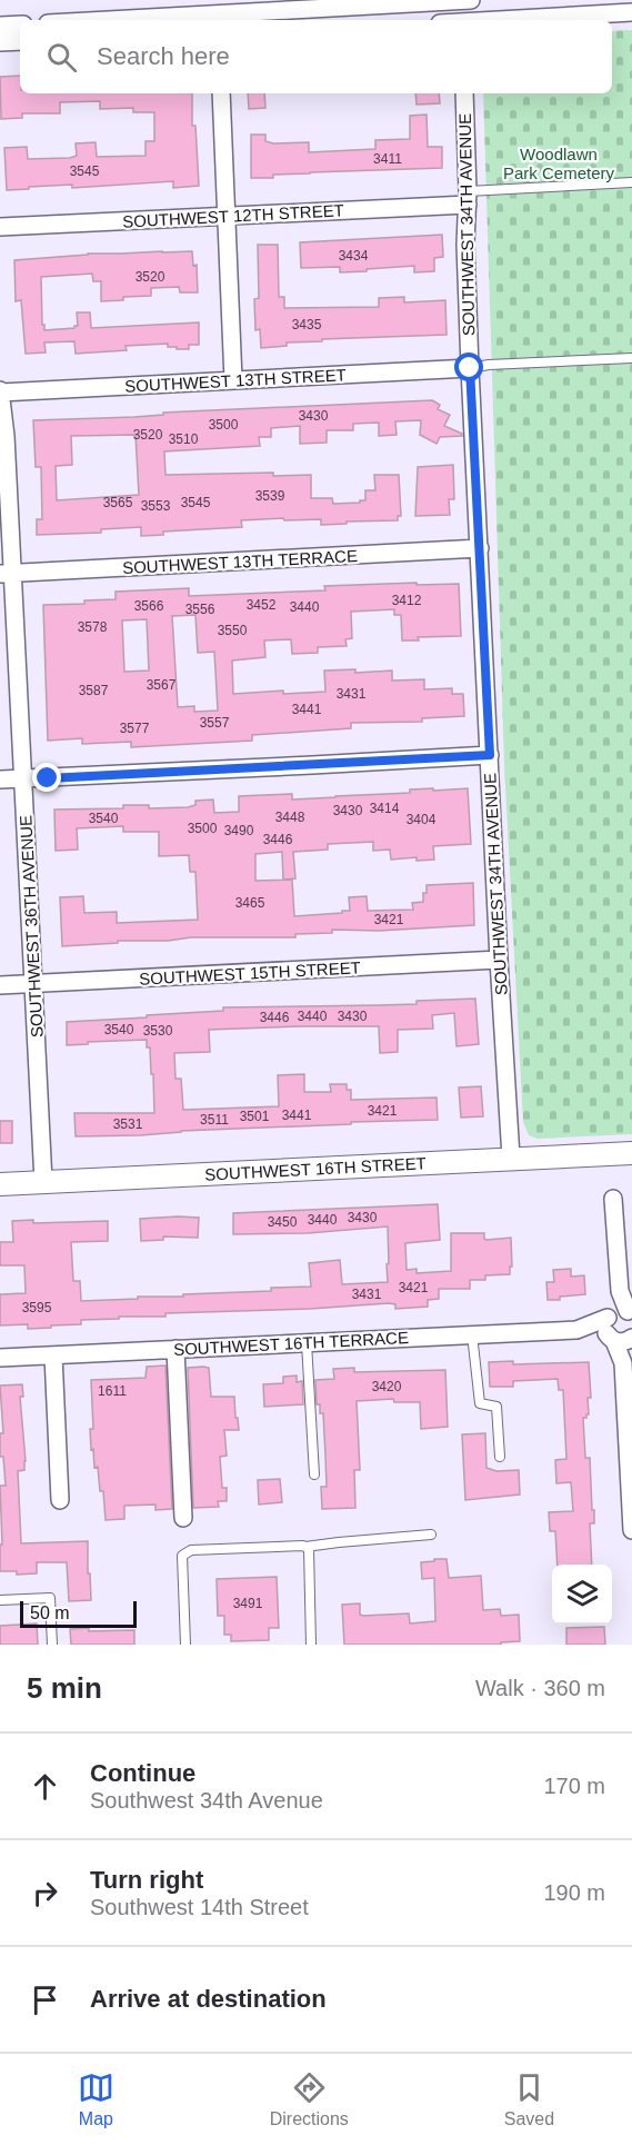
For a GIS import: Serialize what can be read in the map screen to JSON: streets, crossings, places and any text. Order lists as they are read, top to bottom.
{
  "streets": {
    "street": [
      "SOUTHWEST 12TH STREET",
      "SOUTHWEST 34TH AVENUE",
      "SOUTHWEST 13TH STREET",
      "SOUTHWEST 13TH TERRACE",
      "SOUTHWEST 36TH AVENUE",
      "SOUTHWEST 15TH STREET",
      "SOUTHWEST 16TH STREET",
      "SOUTHWEST 16TH TERRACE"
    ]
  },
  "crossings": [
    ["SOUTHWEST 12TH STREET", "SOUTHWEST 34TH AVENUE"],
    ["SOUTHWEST 34TH AVENUE", "SOUTHWEST 13TH STREET"],
    ["SOUTHWEST 34TH AVENUE", "SOUTHWEST 13TH TERRACE"],
    ["SOUTHWEST 34TH AVENUE", "SOUTHWEST 15TH STREET"],
    ["SOUTHWEST 34TH AVENUE", "SOUTHWEST 16TH STREET"],
    ["SOUTHWEST 13TH STREET", "SOUTHWEST 36TH AVENUE"],
    ["SOUTHWEST 13TH TERRACE", "SOUTHWEST 36TH AVENUE"],
    ["SOUTHWEST 36TH AVENUE", "SOUTHWEST 15TH STREET"],
    ["SOUTHWEST 36TH AVENUE", "SOUTHWEST 16TH STREET"]
  ],
  "parks": ["Woodlawn Park Cemetery"],
  "house_numbers": [
    "3411",
    "3545",
    "3434",
    "3520",
    "3435",
    "3430",
    "3500",
    "3520",
    "3510",
    "3539",
    "3565",
    "3545",
    "3553",
    "3412",
    "3452",
    "3566",
    "3440",
    "3556",
    "3578",
    "3550",
    "3567",
    "3587",
    "3431",
    "3441",
    "3557",
    "3577",
    "3414",
    "3430",
    "3448",
    "3540",
    "3404",
    "3500",
    "3490",
    "3446",
    "3465",
    "3421",
    "3440",
    "3430",
    "3446",
    "3540",
    "3530",
    "3421",
    "3441",
    "3501",
    "3511",
    "3531",
    "3430",
    "3440",
    "3450",
    "3421",
    "3431",
    "3595",
    "3420",
    "1611",
    "3491"
  ],
  "scale_bar": "50 m",
  "page": {
    "search": "Search here",
    "scale": "50 m",
    "heading": ["5 min", "Walk · 360 m"],
    "list": [
      ["Continue", "Southwest 34th Avenue", "170 m"],
      ["Turn right", "Southwest 14th Street", "190 m"],
      "Arrive at destination"
    ],
    "nav": ["Map", "Directions", "Saved"]
  }
}
